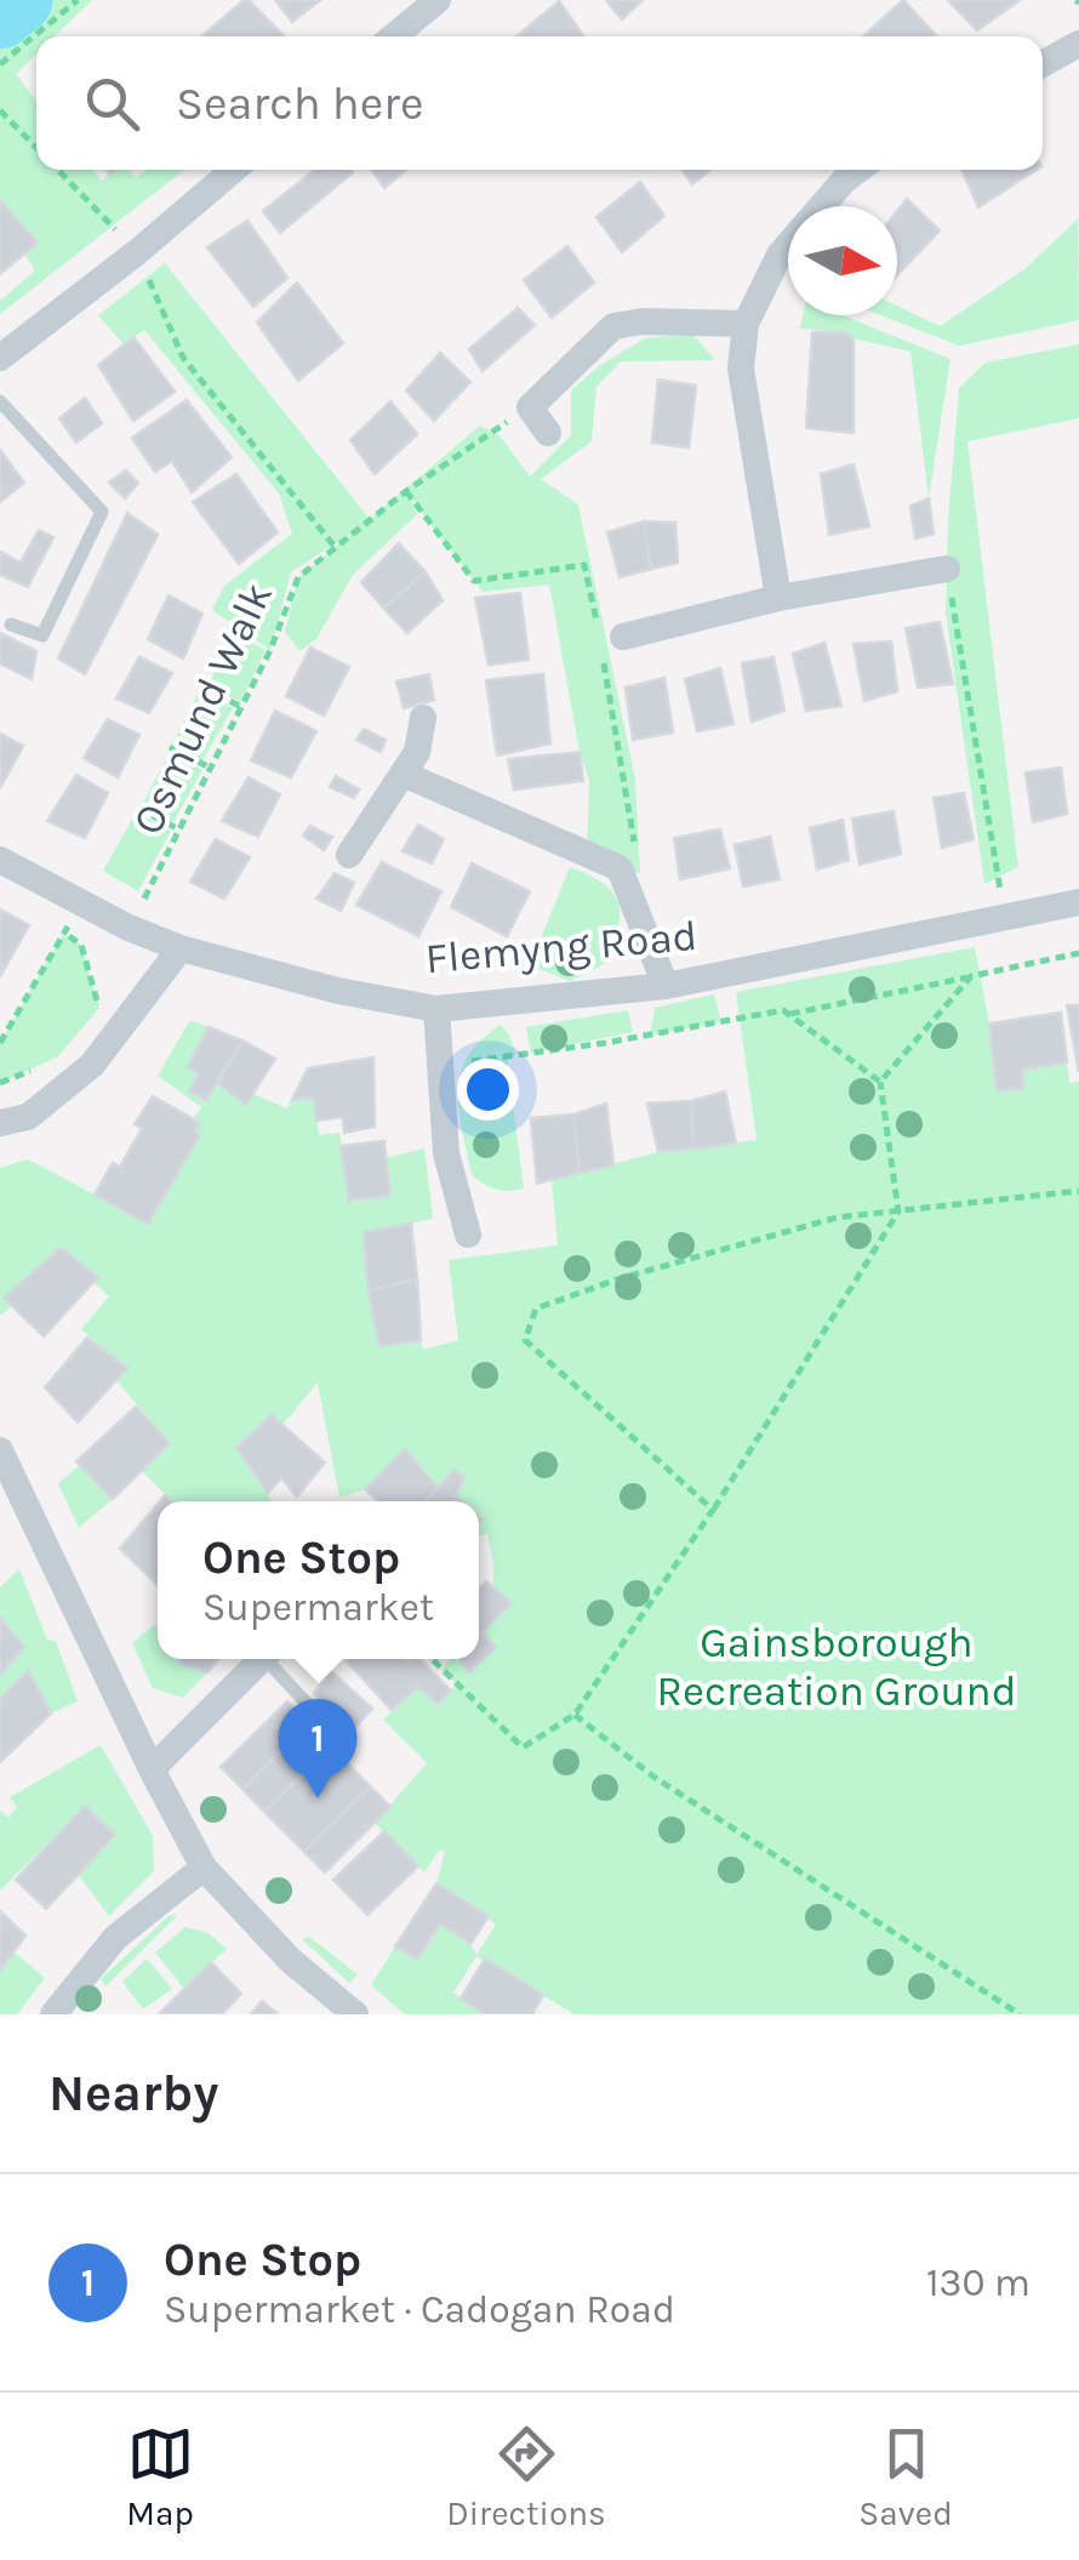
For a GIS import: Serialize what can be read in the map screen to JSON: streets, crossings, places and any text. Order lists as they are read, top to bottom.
{
  "streets": {
    "street": ["Flemyng Road"],
    "path": ["Osmund Walk"]
  },
  "crossings": [
    ["Osmund Walk", "Flemyng Road"]
  ],
  "parks": ["Gainsborough Recreation Ground"],
  "north": "right",
  "page": {
    "search": "Search here",
    "popup": ["One Stop", "Supermarket"],
    "pins": "1",
    "heading": "Nearby",
    "list": [
      {
        "mark": "1",
        "name": "One Stop",
        "note": "Supermarket · Cadogan Road",
        "value": "130 m"
      }
    ],
    "nav": ["Map", "Directions", "Saved"]
  }
}
